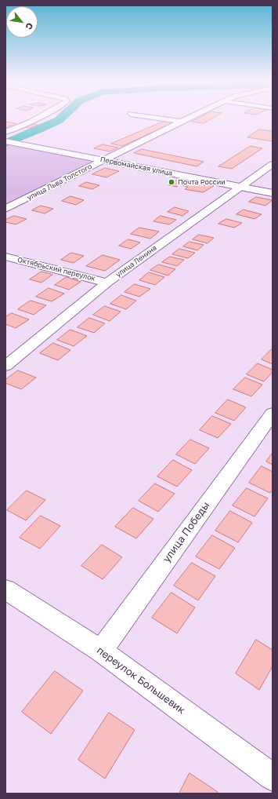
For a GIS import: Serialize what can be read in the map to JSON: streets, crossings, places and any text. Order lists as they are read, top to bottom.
{
  "streets": {
    "main road": ["Первомайская улица"],
    "street": [
      "улица Льва Толстого",
      "улица Ленина",
      "Октябрьский переулок",
      "улица Победы",
      "переулок Большевик"
    ]
  },
  "crossings": [
    ["Первомайская улица", "улица Льва Толстого"],
    ["Первомайская улица", "улица Ленина"],
    ["улица Ленина", "Октябрьский переулок"],
    ["улица Победы", "переулок Большевик"]
  ],
  "places": ["Почта России"],
  "north": "bottom right"
}
